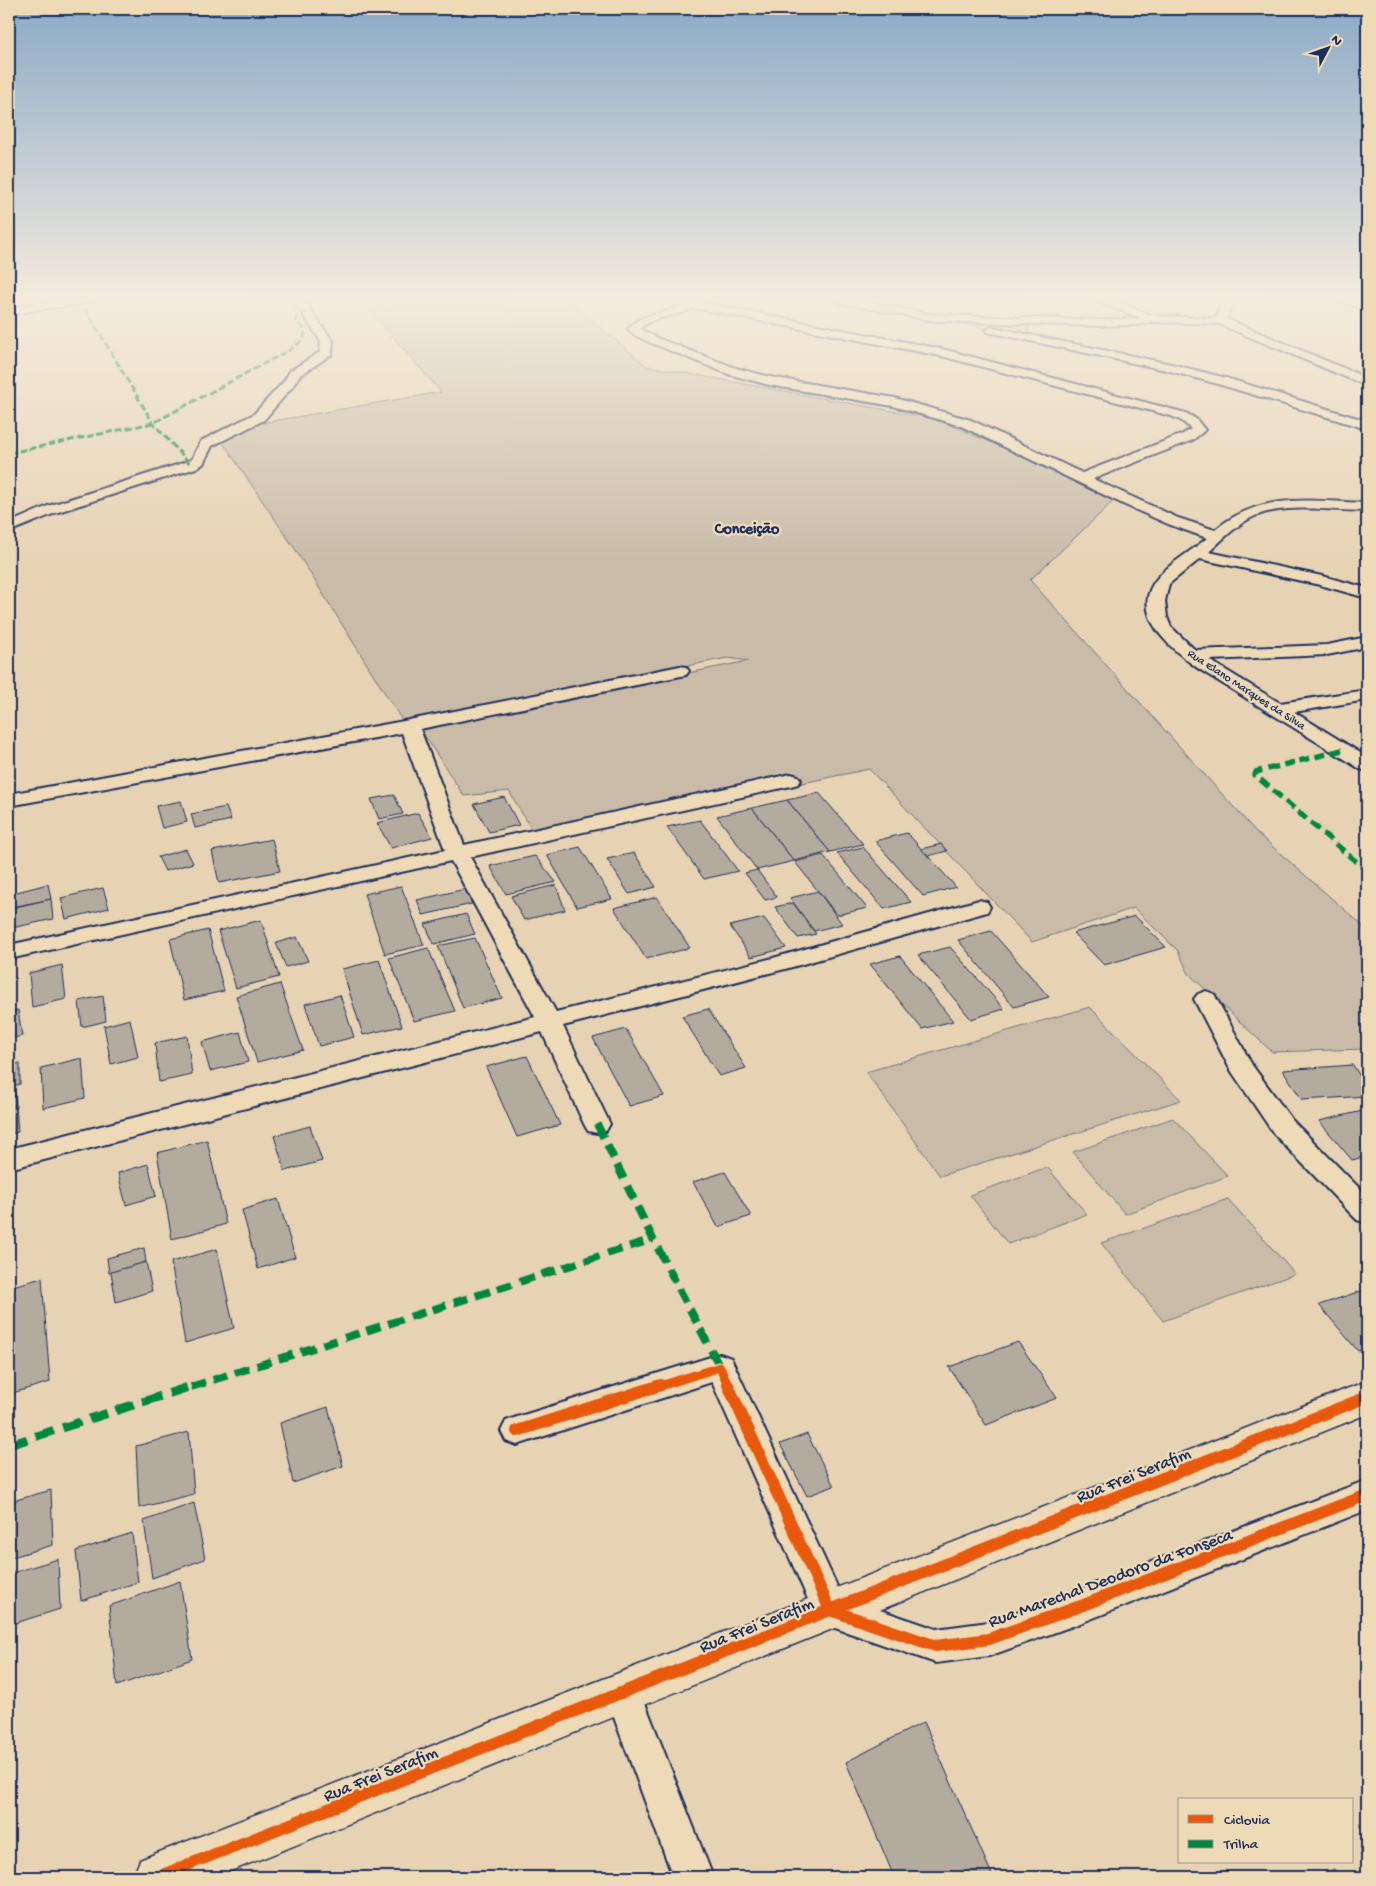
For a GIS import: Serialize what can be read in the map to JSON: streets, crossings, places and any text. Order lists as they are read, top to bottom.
{
  "streets": {
    "main road": ["Rua Frei Serafim"],
    "street": ["Rua Elano Marques da Silva", "Rua Marechal Deodoro da Fonseca"]
  },
  "crossings": [
    ["Rua Frei Serafim", "Rua Marechal Deodoro da Fonseca"]
  ],
  "districts": ["Conceição"],
  "legend": ["Ciclovia", "Trilha"],
  "north": "top right"
}
